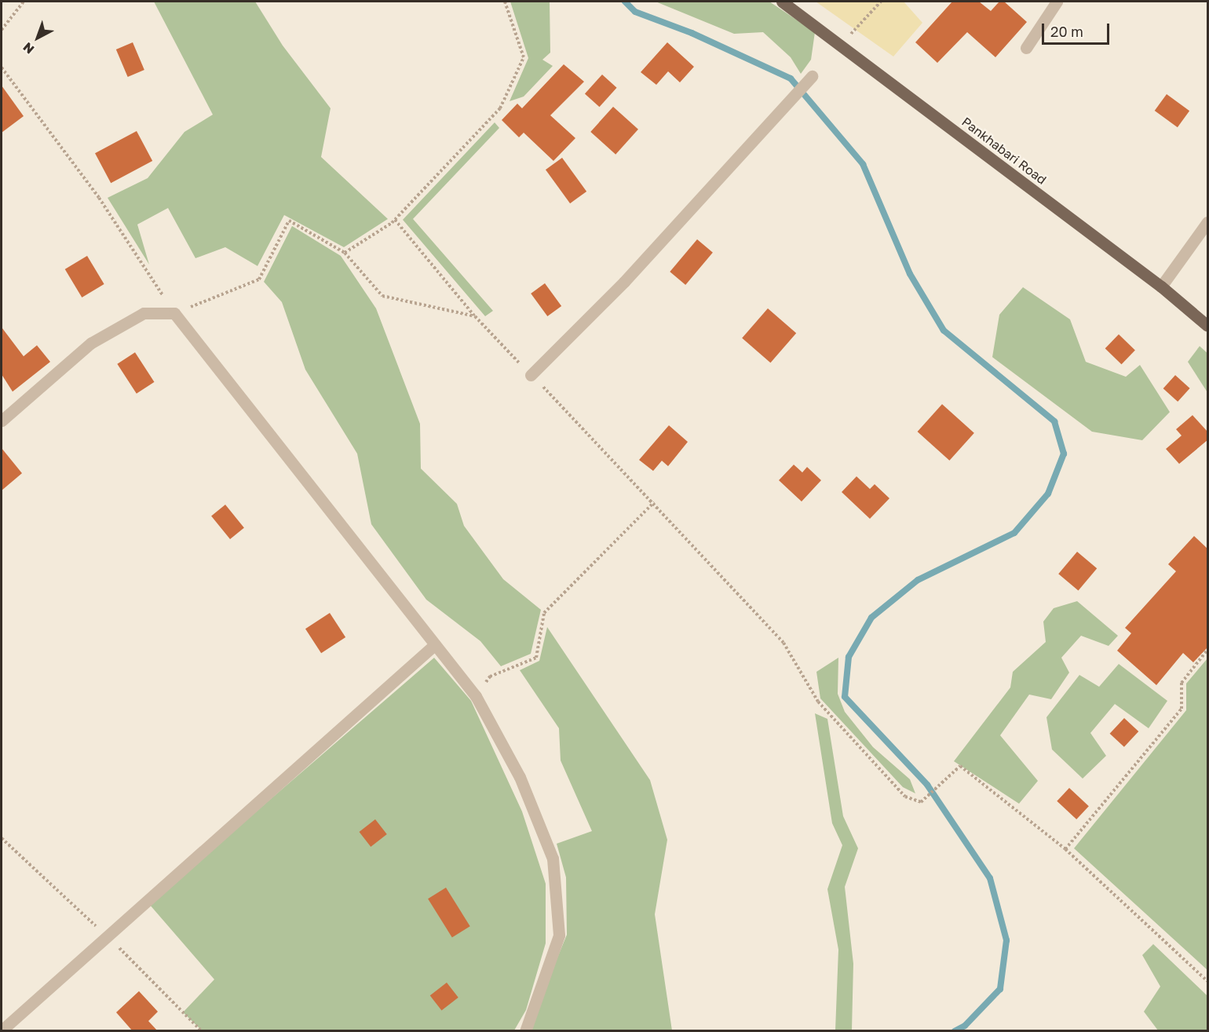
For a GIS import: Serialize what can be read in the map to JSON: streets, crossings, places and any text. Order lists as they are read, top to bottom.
{
  "streets": {
    "main road": ["Pankhabari Road"]
  },
  "scale_bar": "20 m",
  "north": "bottom left"
}
